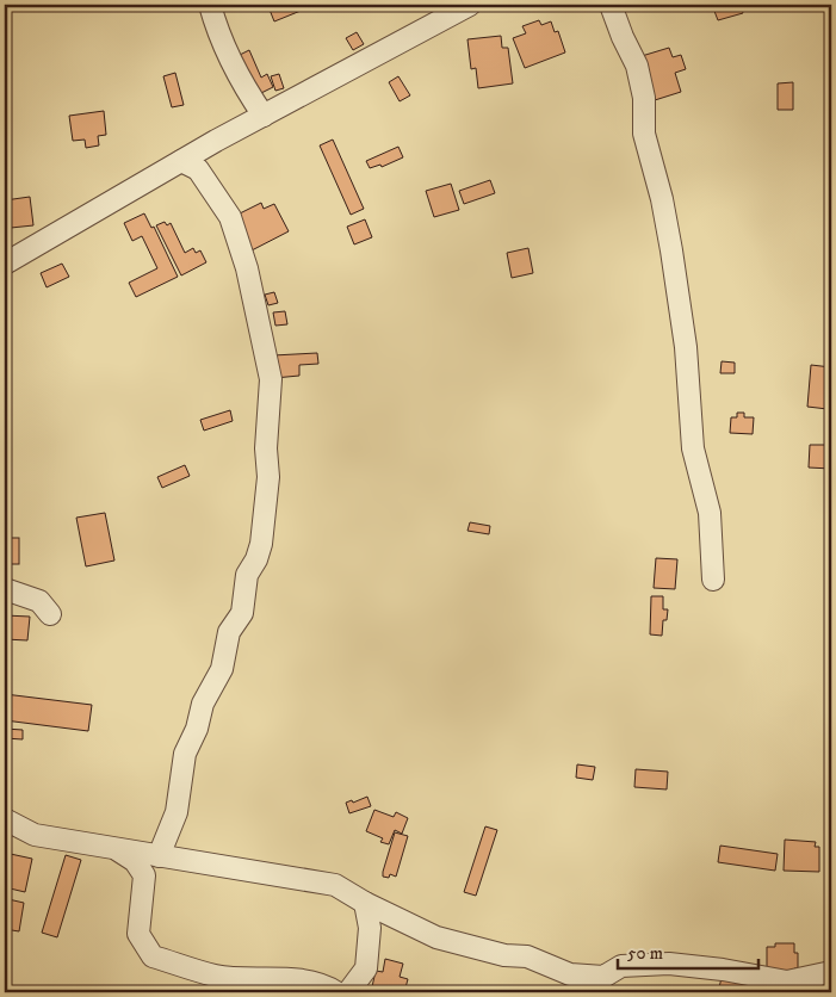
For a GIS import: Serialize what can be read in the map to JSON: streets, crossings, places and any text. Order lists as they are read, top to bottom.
{
  "scale_bar": "50 m"
}
